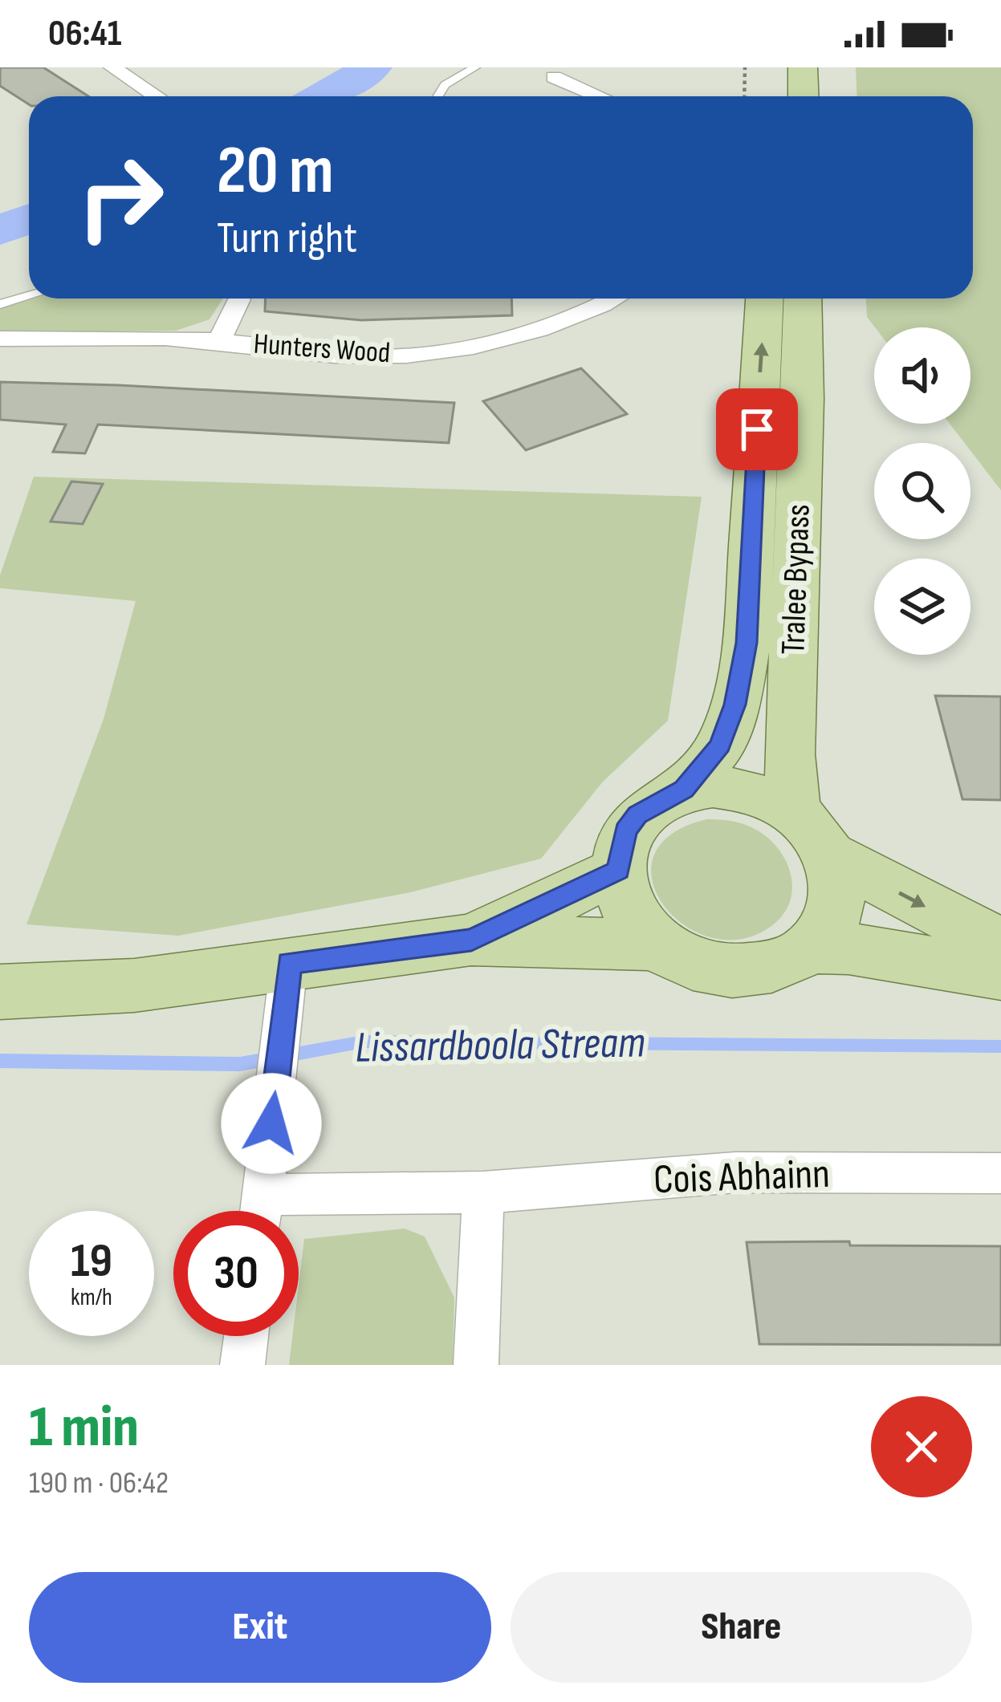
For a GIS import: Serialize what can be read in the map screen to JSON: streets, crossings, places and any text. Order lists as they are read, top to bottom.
{
  "streets": {
    "main road": ["Tralee Bypass"],
    "street": ["Hunters Wood", "Cois Abhainn"]
  },
  "water": ["Lissardboola Stream"],
  "page": {
    "status": "06:41",
    "turn": ["20 m", "Turn right"],
    "speed": "19 km/h",
    "limit": "30",
    "heading": ["1 min", "190 m · 06:42"],
    "buttons": ["Exit", "Share"]
  }
}
